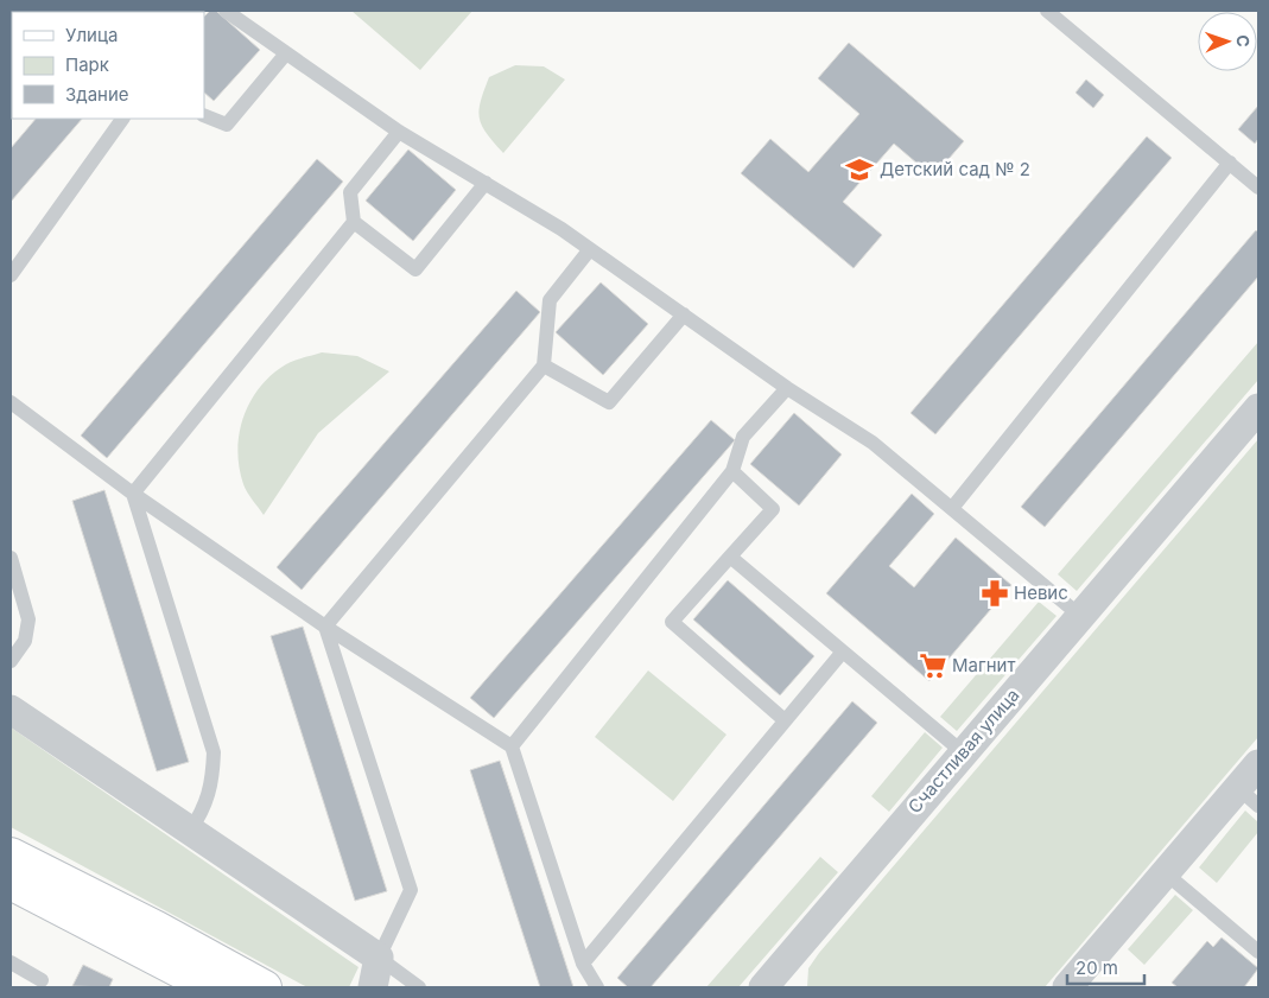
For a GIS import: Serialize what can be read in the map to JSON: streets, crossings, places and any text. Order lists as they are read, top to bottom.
{
  "streets": {
    "street": ["Счастливая улица"]
  },
  "places": {
    "school or university": ["Детский сад № 2"],
    "pharmacy": ["Невис"],
    "supermarket": ["Магнит"]
  },
  "legend": ["Улица", "Парк", "Здание"],
  "scale_bar": "20 m",
  "north": "right"
}
